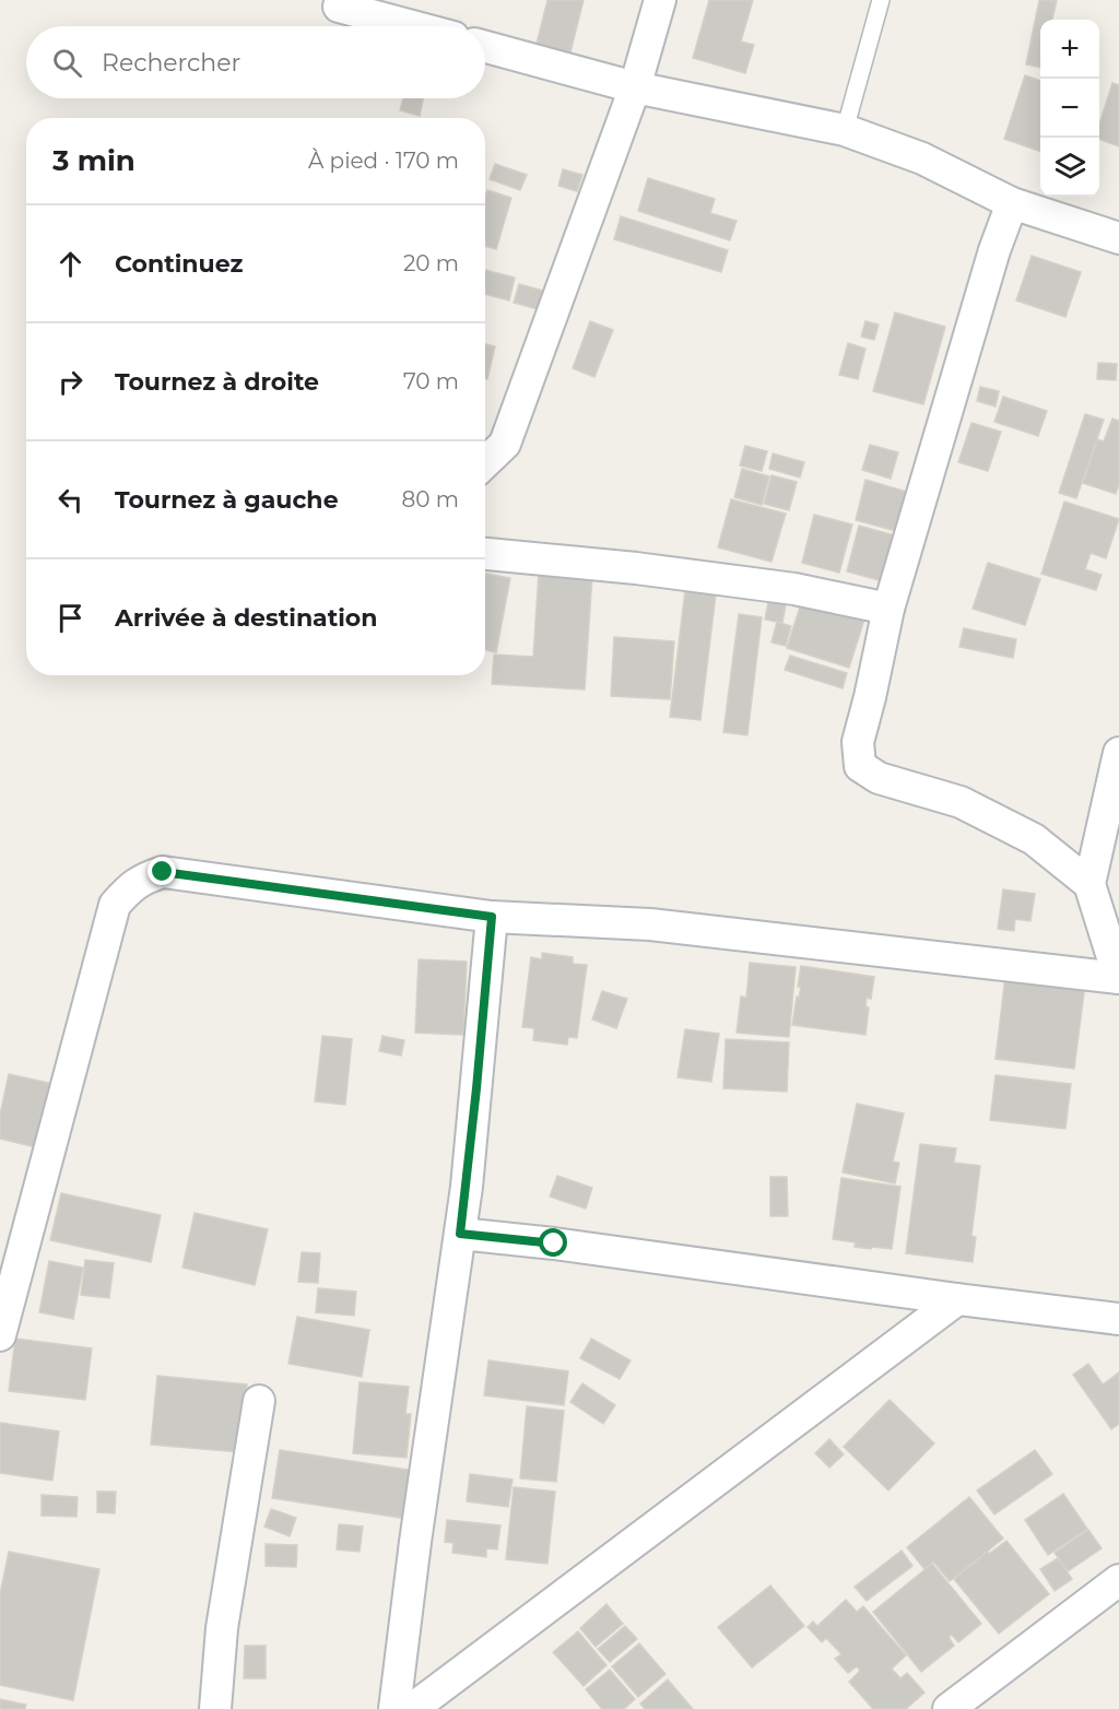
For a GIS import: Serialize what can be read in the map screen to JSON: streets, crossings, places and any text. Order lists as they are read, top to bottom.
{
  "page": {
    "map_buttons": ["+", "−"],
    "search": "Rechercher",
    "heading": ["3 min", "À pied · 170 m"],
    "list": [
      ["Continuez", "20 m"],
      ["Tournez à droite", "70 m"],
      ["Tournez à gauche", "80 m"],
      "Arrivée à destination"
    ]
  }
}
